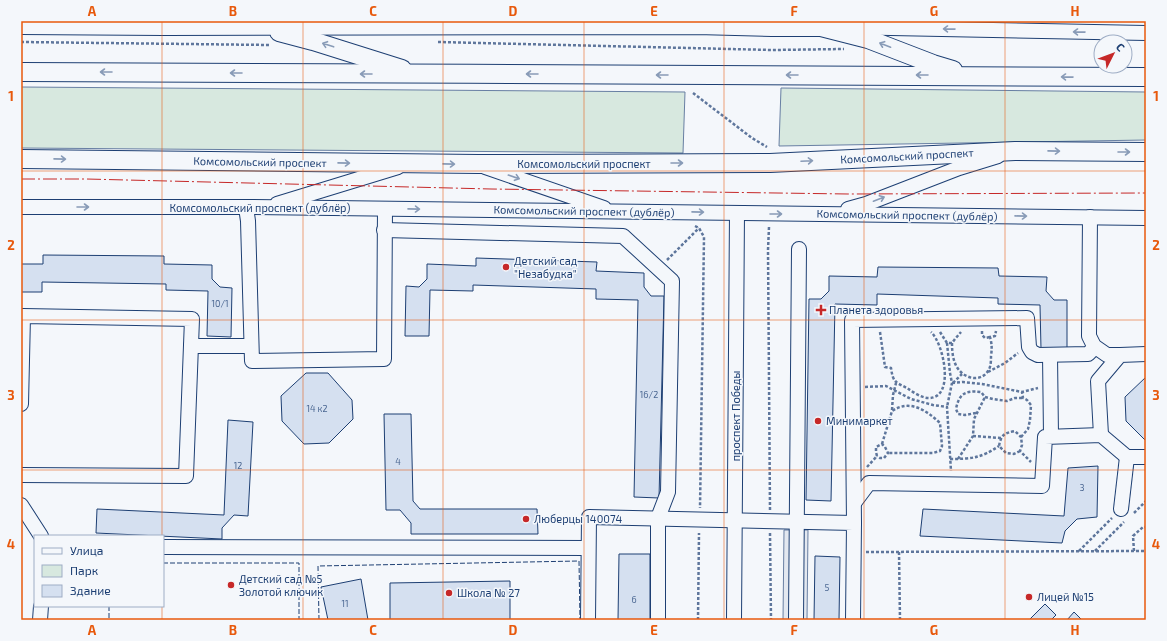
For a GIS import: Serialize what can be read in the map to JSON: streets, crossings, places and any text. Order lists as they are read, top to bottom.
{
  "streets": {
    "main road": ["Комсомольский проспект"],
    "street": ["Комсомольский проспект (дублёр)", "проспект Победы"]
  },
  "crossings": [
    ["Комсомольский проспект (дублёр)", "проспект Победы"]
  ],
  "places": {
    "other": [
      "Детский сад \"Незабудка\"",
      "Минимаркет",
      "Люберцы 140074",
      "Детский сад №5 Золотой ключик",
      "Школа № 27",
      "Лицей №15"
    ],
    "health": ["Планета здоровья"]
  },
  "house_numbers": [
    "10/1",
    "16/2",
    "14 к2",
    "4",
    "12",
    "3",
    "5",
    "6",
    "11"
  ],
  "legend": ["Улица", "Парк", "Здание"],
  "north": "top right",
  "grid": {
    "columns": [
      "A",
      "B",
      "C",
      "D",
      "E",
      "F",
      "G",
      "H"
    ],
    "rows": [
      "1",
      "2",
      "3",
      "4"
    ]
  }
}
